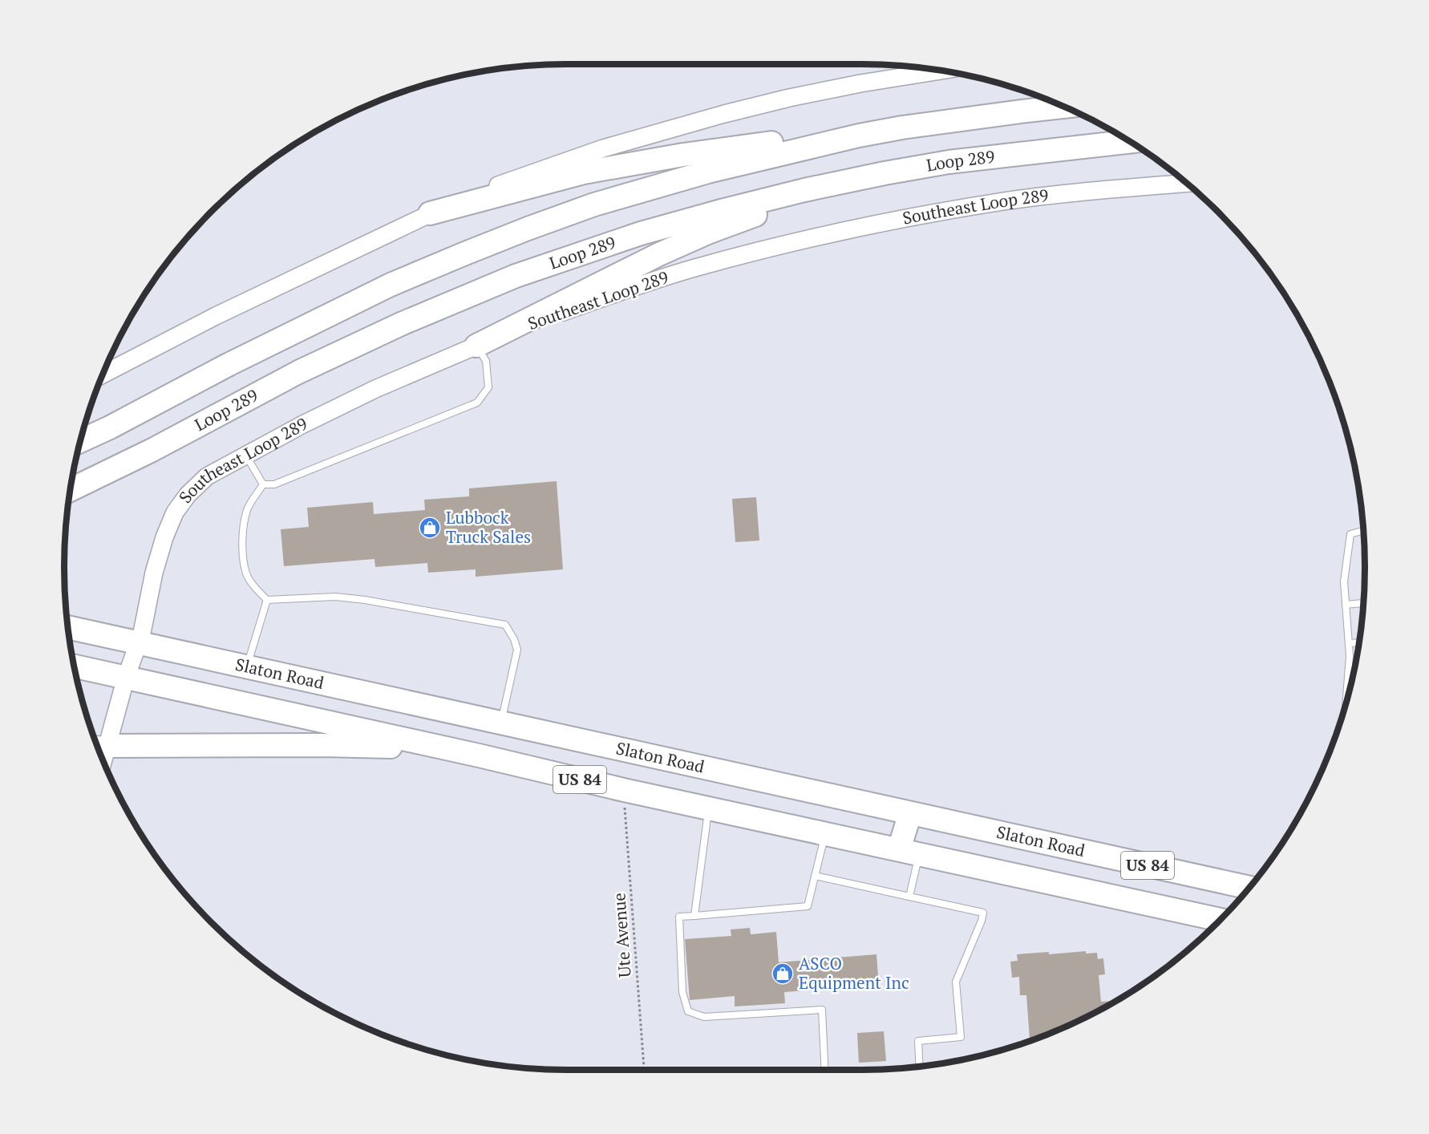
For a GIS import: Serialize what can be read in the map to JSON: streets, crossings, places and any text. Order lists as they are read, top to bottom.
{
  "streets": {
    "highway": ["Loop 289", "Slaton Road", "US 84"],
    "main road": ["Southeast Loop 289"],
    "path": ["Ute Avenue"]
  },
  "crossings": [
    ["Southeast Loop 289", "Slaton Road"],
    ["Southeast Loop 289", "US 84"],
    ["US 84", "Ute Avenue"]
  ],
  "places": {
    "shop": ["Lubbock Truck Sales", "ASCO Equipment Inc"]
  }
}
